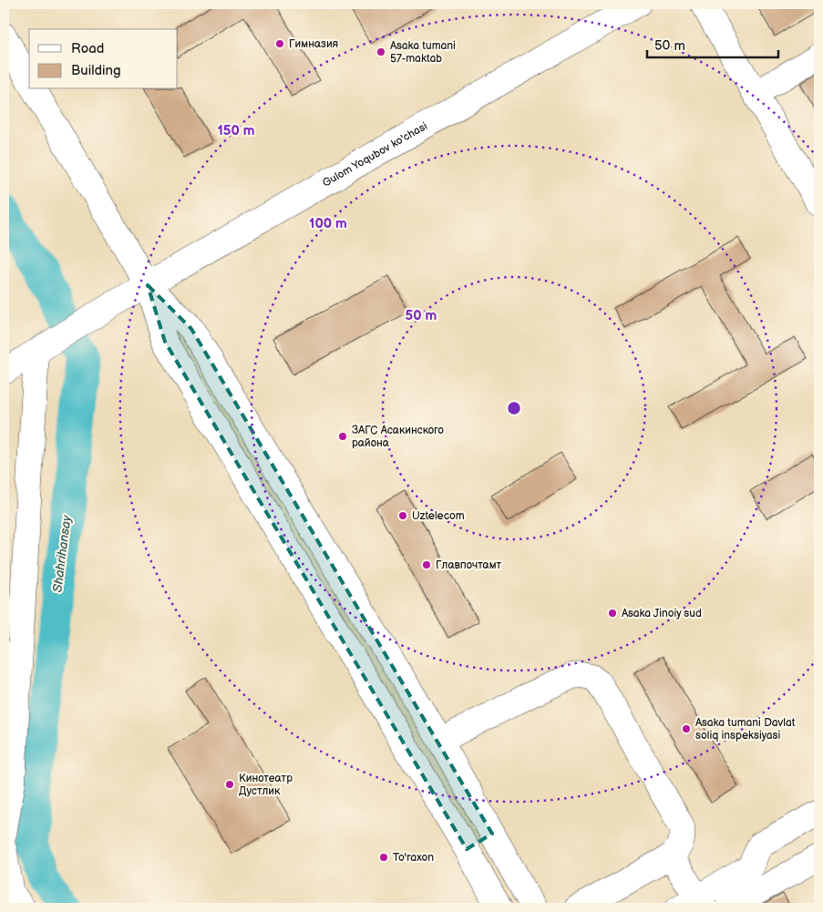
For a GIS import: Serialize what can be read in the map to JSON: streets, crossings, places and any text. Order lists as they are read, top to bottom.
{
  "streets": {
    "street": ["Gulom Yoqubov ko'chasi"]
  },
  "water": ["Shahrihansay"],
  "places": [
    "Гимназия",
    "Asaka tumani 57-maktab",
    "ЗАГС Асакинского района",
    "Uztelecom",
    "Главпочтамт",
    "Asaka Jinoiy sud",
    "Asaka tumani Davlat soliq inspeksiyasi",
    "Кинотеатр Дустлик",
    "To'raxon"
  ],
  "legend": ["Road", "Building"],
  "scale_bar": "50 m",
  "rings": ["150 m", "100 m", "50 m"]
}
